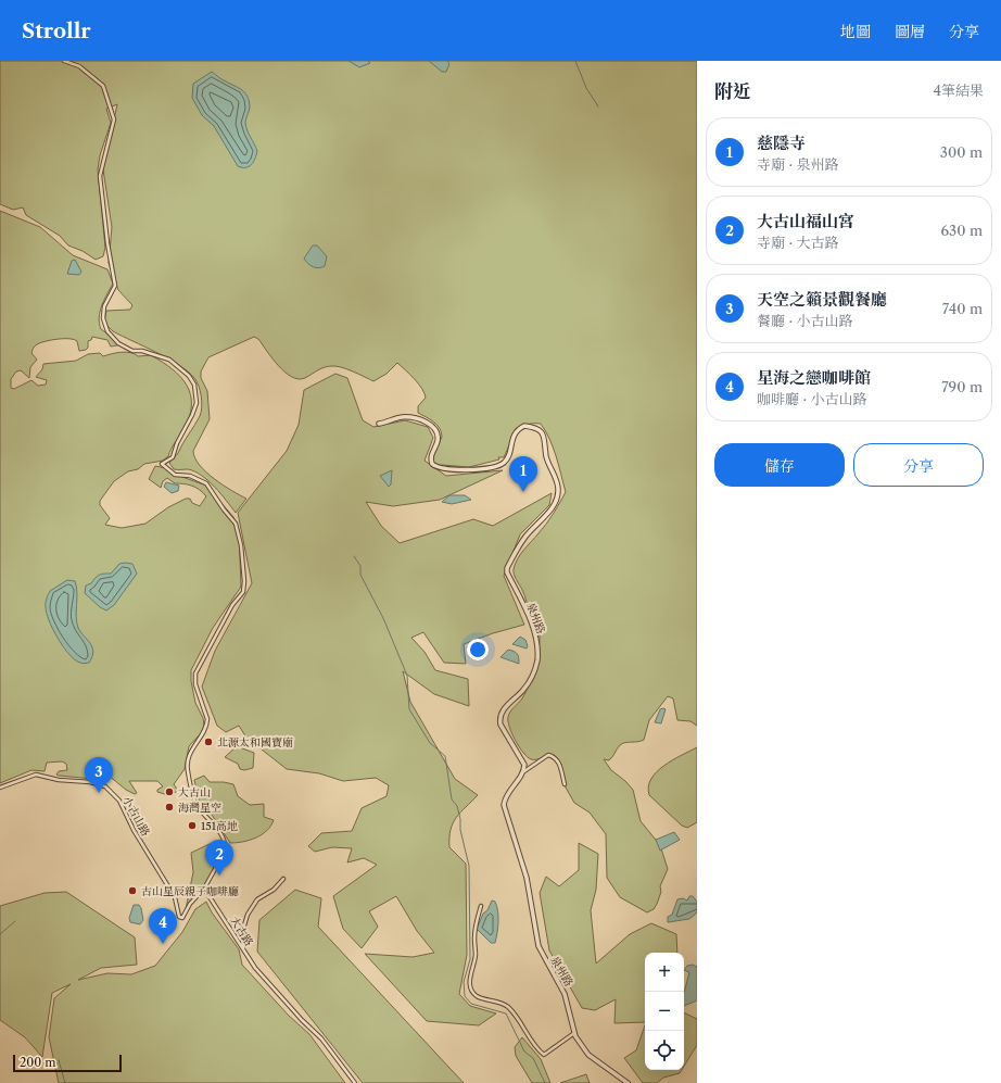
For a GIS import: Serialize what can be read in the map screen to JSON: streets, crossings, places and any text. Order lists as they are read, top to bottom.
{
  "streets": {
    "street": ["泉州路", "小古山路", "大古路"]
  },
  "crossings": [
    ["小古山路", "大古路"]
  ],
  "places": [
    "北源太和國寶廟",
    "大古山",
    "海灣星空",
    "151高地",
    "古山星辰親子咖啡廳"
  ],
  "scale_bar": "200 m",
  "page": {
    "header": "Strollr",
    "nav": ["地圖", "圖層", "分享"],
    "heading": ["附近", "4筆結果"],
    "list": [
      {
        "mark": "1",
        "name": "慈隱寺",
        "note": "寺廟 · 泉州路",
        "value": "300 m"
      },
      {
        "mark": "2",
        "name": "大古山福山宮",
        "note": "寺廟 · 大古路",
        "value": "630 m"
      },
      {
        "mark": "3",
        "name": "天空之籟景觀餐廳",
        "note": "餐廳 · 小古山路",
        "value": "740 m"
      },
      {
        "mark": "4",
        "name": "星海之戀咖啡館",
        "note": "咖啡廳 · 小古山路",
        "value": "790 m"
      }
    ],
    "buttons": ["儲存", "分享"],
    "pins": [
      "1",
      "3",
      "2",
      "4"
    ],
    "map_buttons": ["+", "−"],
    "scale": "200 m"
  }
}
